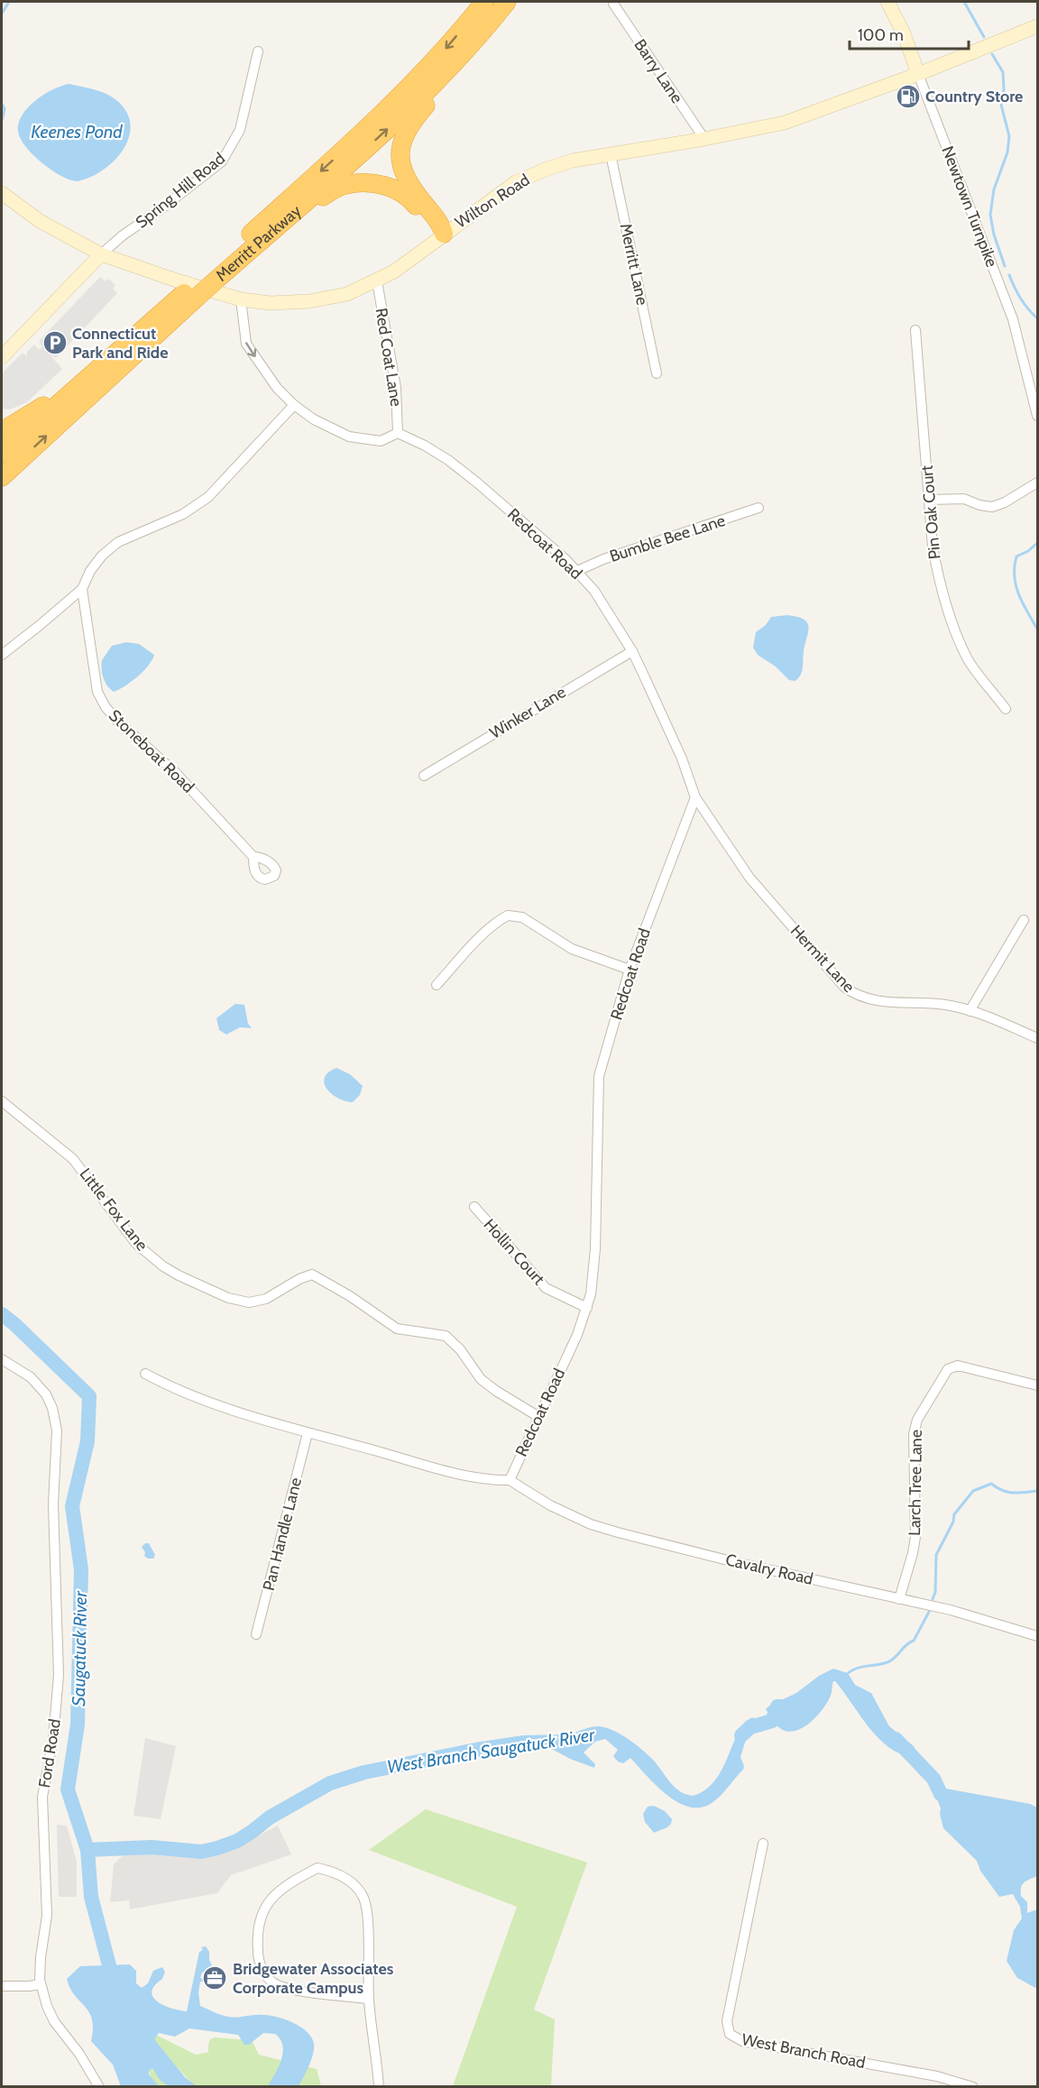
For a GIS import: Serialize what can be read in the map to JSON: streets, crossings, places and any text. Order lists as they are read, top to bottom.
{
  "streets": {
    "highway": ["Merritt Parkway"],
    "main road": ["Wilton Road", "Newtown Turnpike"],
    "street": [
      "Barry Lane",
      "Spring Hill Road",
      "Merritt Lane",
      "Red Coat Lane",
      "Pin Oak Court",
      "Bumble Bee Lane",
      "Redcoat Road",
      "Winker Lane",
      "Stoneboat Road",
      "Hermit Lane",
      "Little Fox Lane",
      "Hollin Court",
      "Larch Tree Lane",
      "Pan Handle Lane",
      "Cavalry Road",
      "Ford Road",
      "West Branch Road"
    ]
  },
  "crossings": [
    ["Barry Lane", "Wilton Road"],
    ["Spring Hill Road", "Wilton Road"],
    ["Wilton Road", "Newtown Turnpike"],
    ["Wilton Road", "Merritt Lane"],
    ["Wilton Road", "Red Coat Lane"],
    ["Red Coat Lane", "Redcoat Road"],
    ["Bumble Bee Lane", "Redcoat Road"],
    ["Redcoat Road", "Winker Lane"],
    ["Redcoat Road", "Hermit Lane"],
    ["Redcoat Road", "Little Fox Lane"],
    ["Redcoat Road", "Hollin Court"],
    ["Redcoat Road", "Cavalry Road"],
    ["Larch Tree Lane", "Cavalry Road"]
  ],
  "water": ["Keenes Pond", "Saugatuck River", "West Branch Saugatuck River"],
  "places": {
    "fuel station": ["Country Store"],
    "parking": ["Connecticut Park and Ride"],
    "office": ["Bridgewater Associates Corporate Campus"]
  },
  "scale_bar": "100 m"
}
